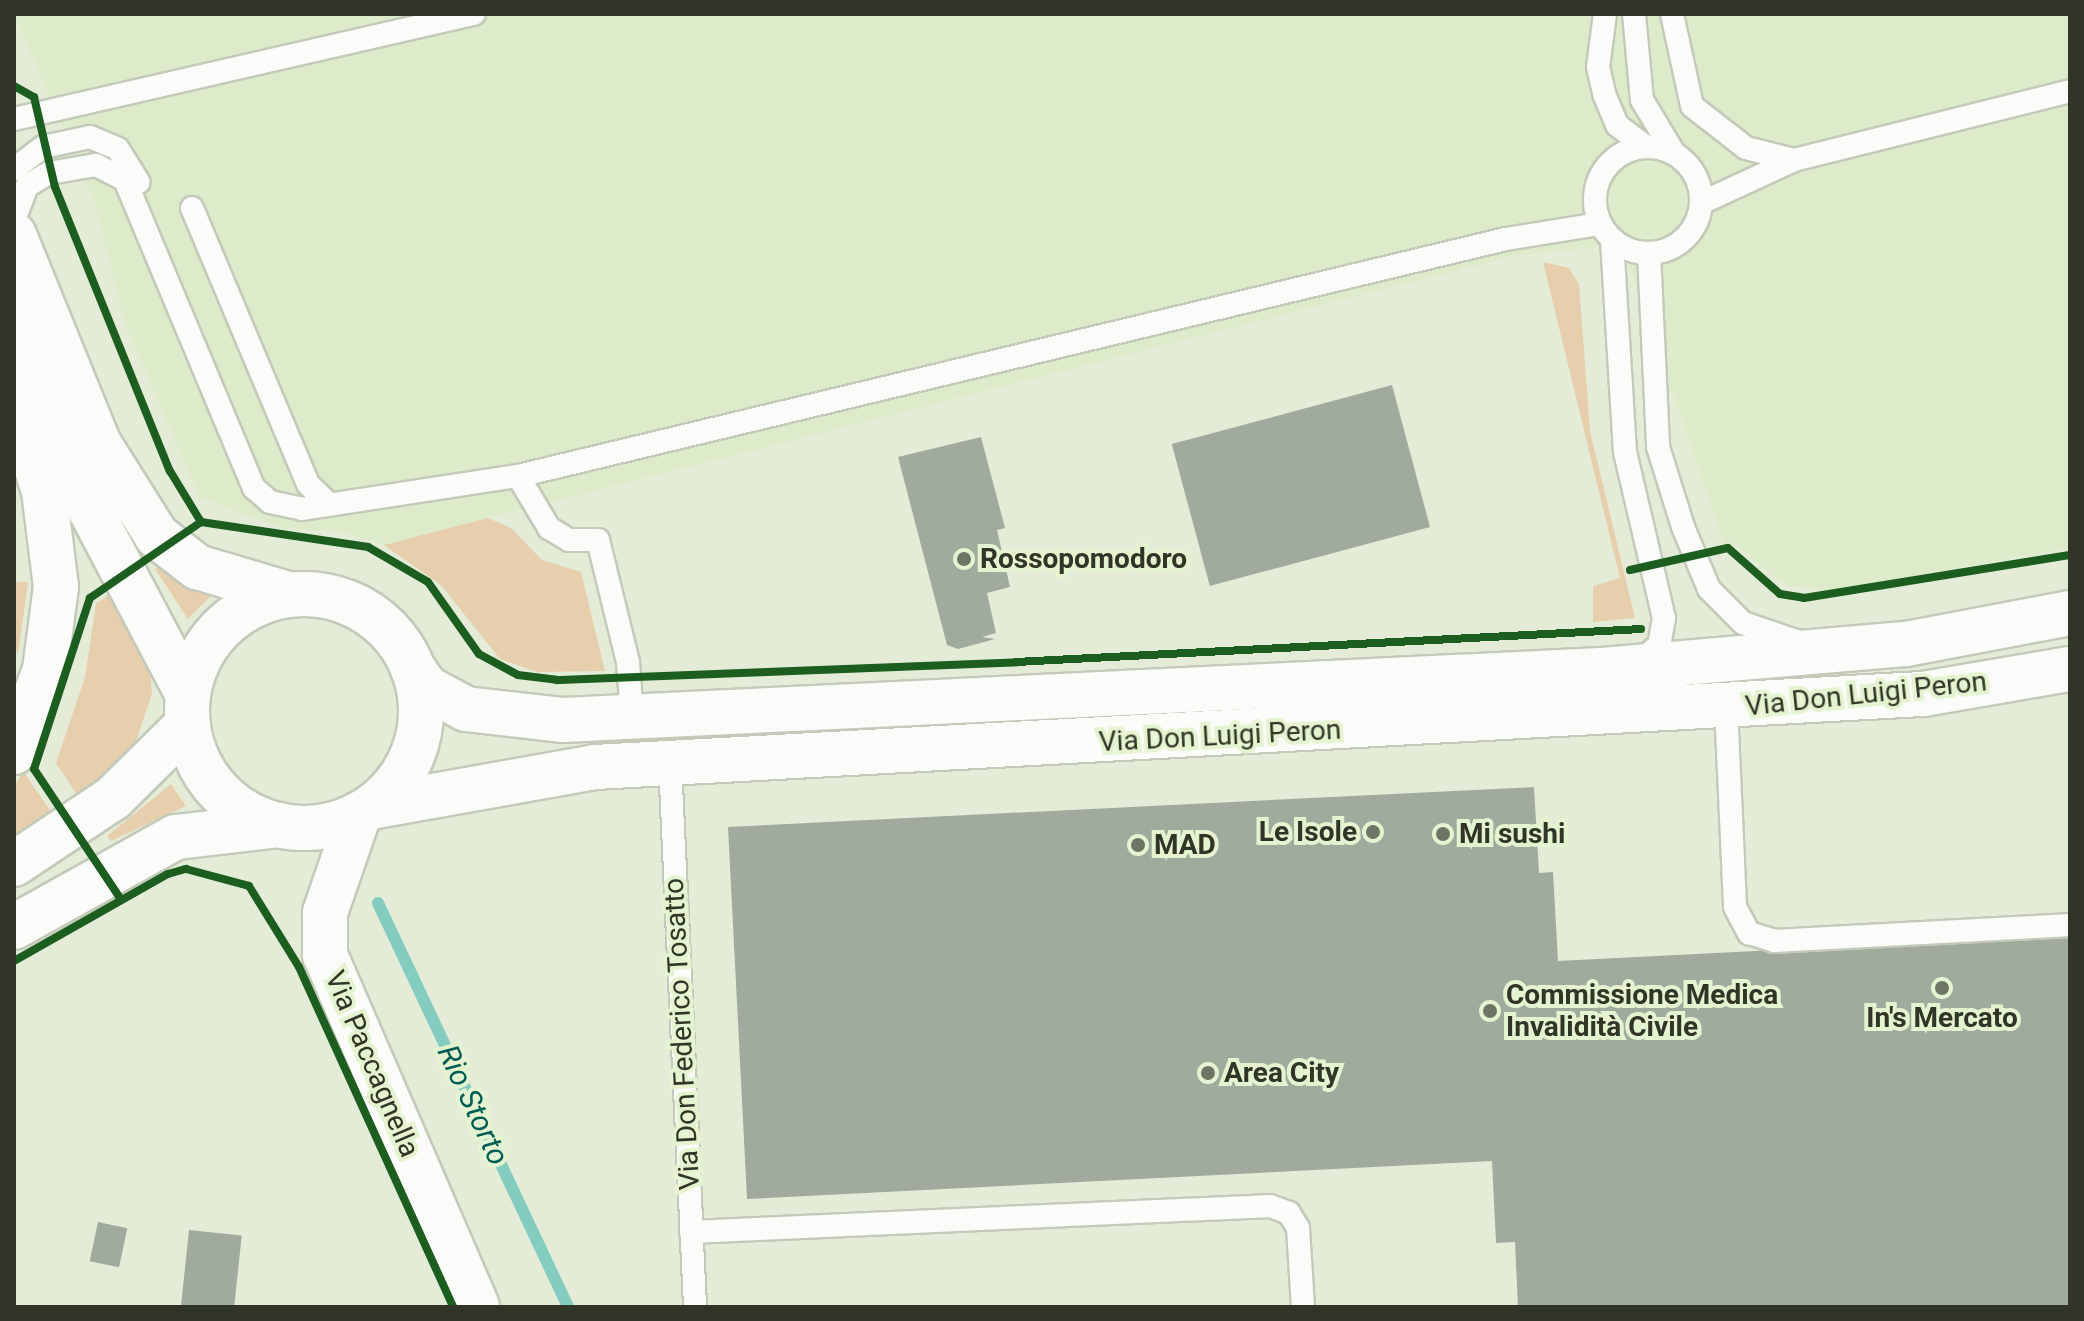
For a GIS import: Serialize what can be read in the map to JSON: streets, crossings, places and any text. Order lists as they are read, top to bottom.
{
  "streets": {
    "street": ["Via Don Luigi Peron", "Via Paccagnella"],
    "lane": ["Via Don Federico Tosatto"]
  },
  "crossings": [
    ["Via Don Luigi Peron", "Via Don Federico Tosatto"],
    ["Via Don Luigi Peron", "Via Paccagnella"]
  ],
  "water": ["Rio Storto"],
  "places": [
    "Rossopomodoro",
    "Le Isole",
    "Mi sushi",
    "MAD",
    "In's Mercato",
    "Commissione Medica Invalidità Civile",
    "Area City"
  ]
}
